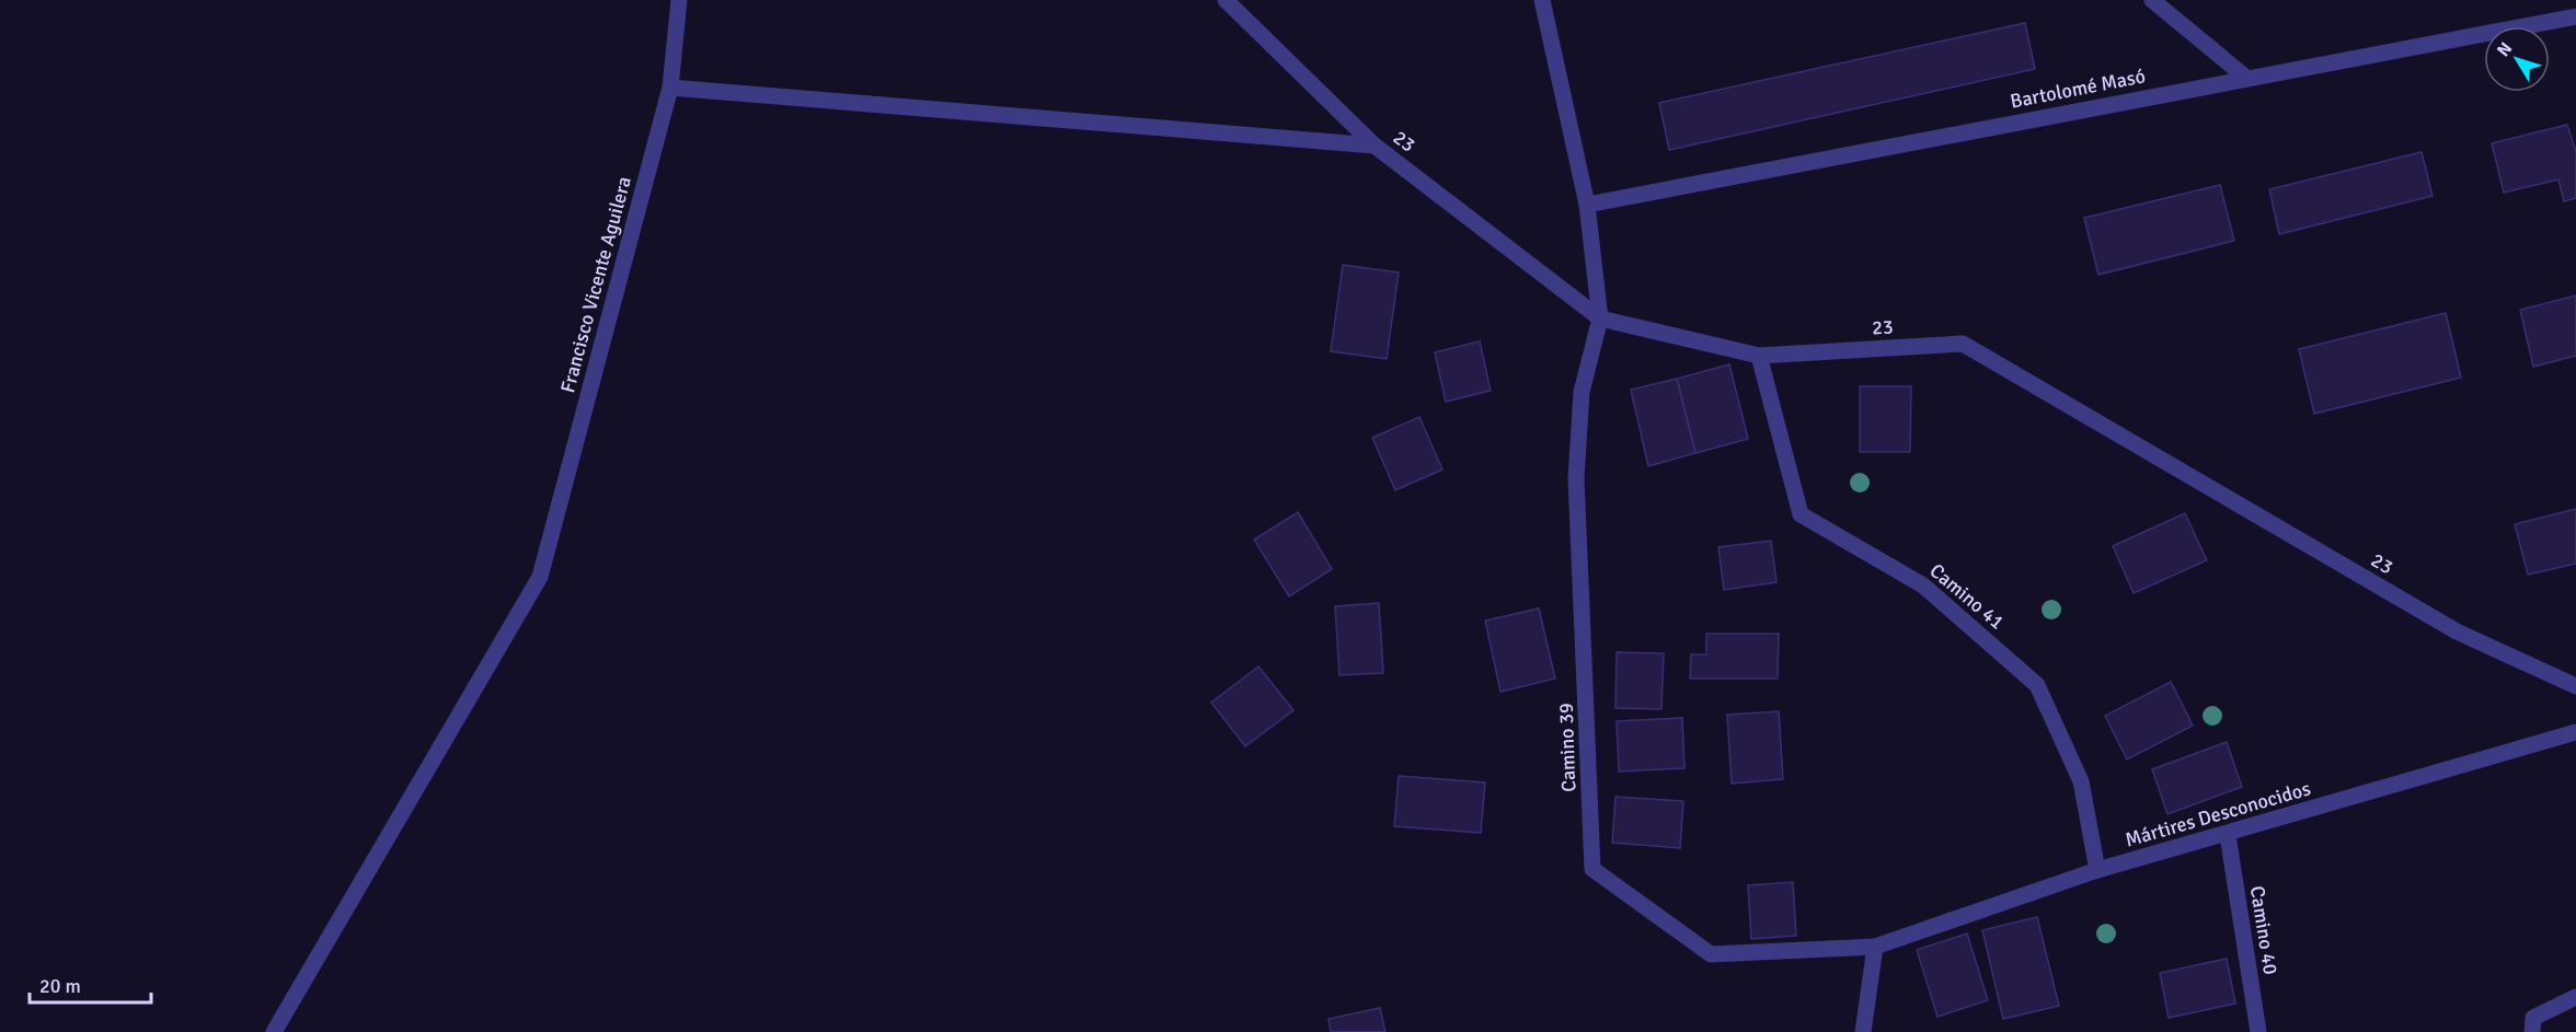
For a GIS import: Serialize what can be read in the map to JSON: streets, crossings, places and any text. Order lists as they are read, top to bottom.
{
  "streets": {
    "street": [
      "Bartolomé Masó",
      "23",
      "Francisco Vicente Aguilera",
      "Camino 41",
      "Camino 39",
      "Mártires Desconocidos",
      "Camino 40"
    ]
  },
  "crossings": [
    ["23", "Camino 41"],
    ["23", "Camino 39"],
    ["Camino 41", "Mártires Desconocidos"],
    ["Camino 39", "Mártires Desconocidos"],
    ["Mártires Desconocidos", "Camino 40"]
  ],
  "scale_bar": "20 m",
  "north": "top left"
}
